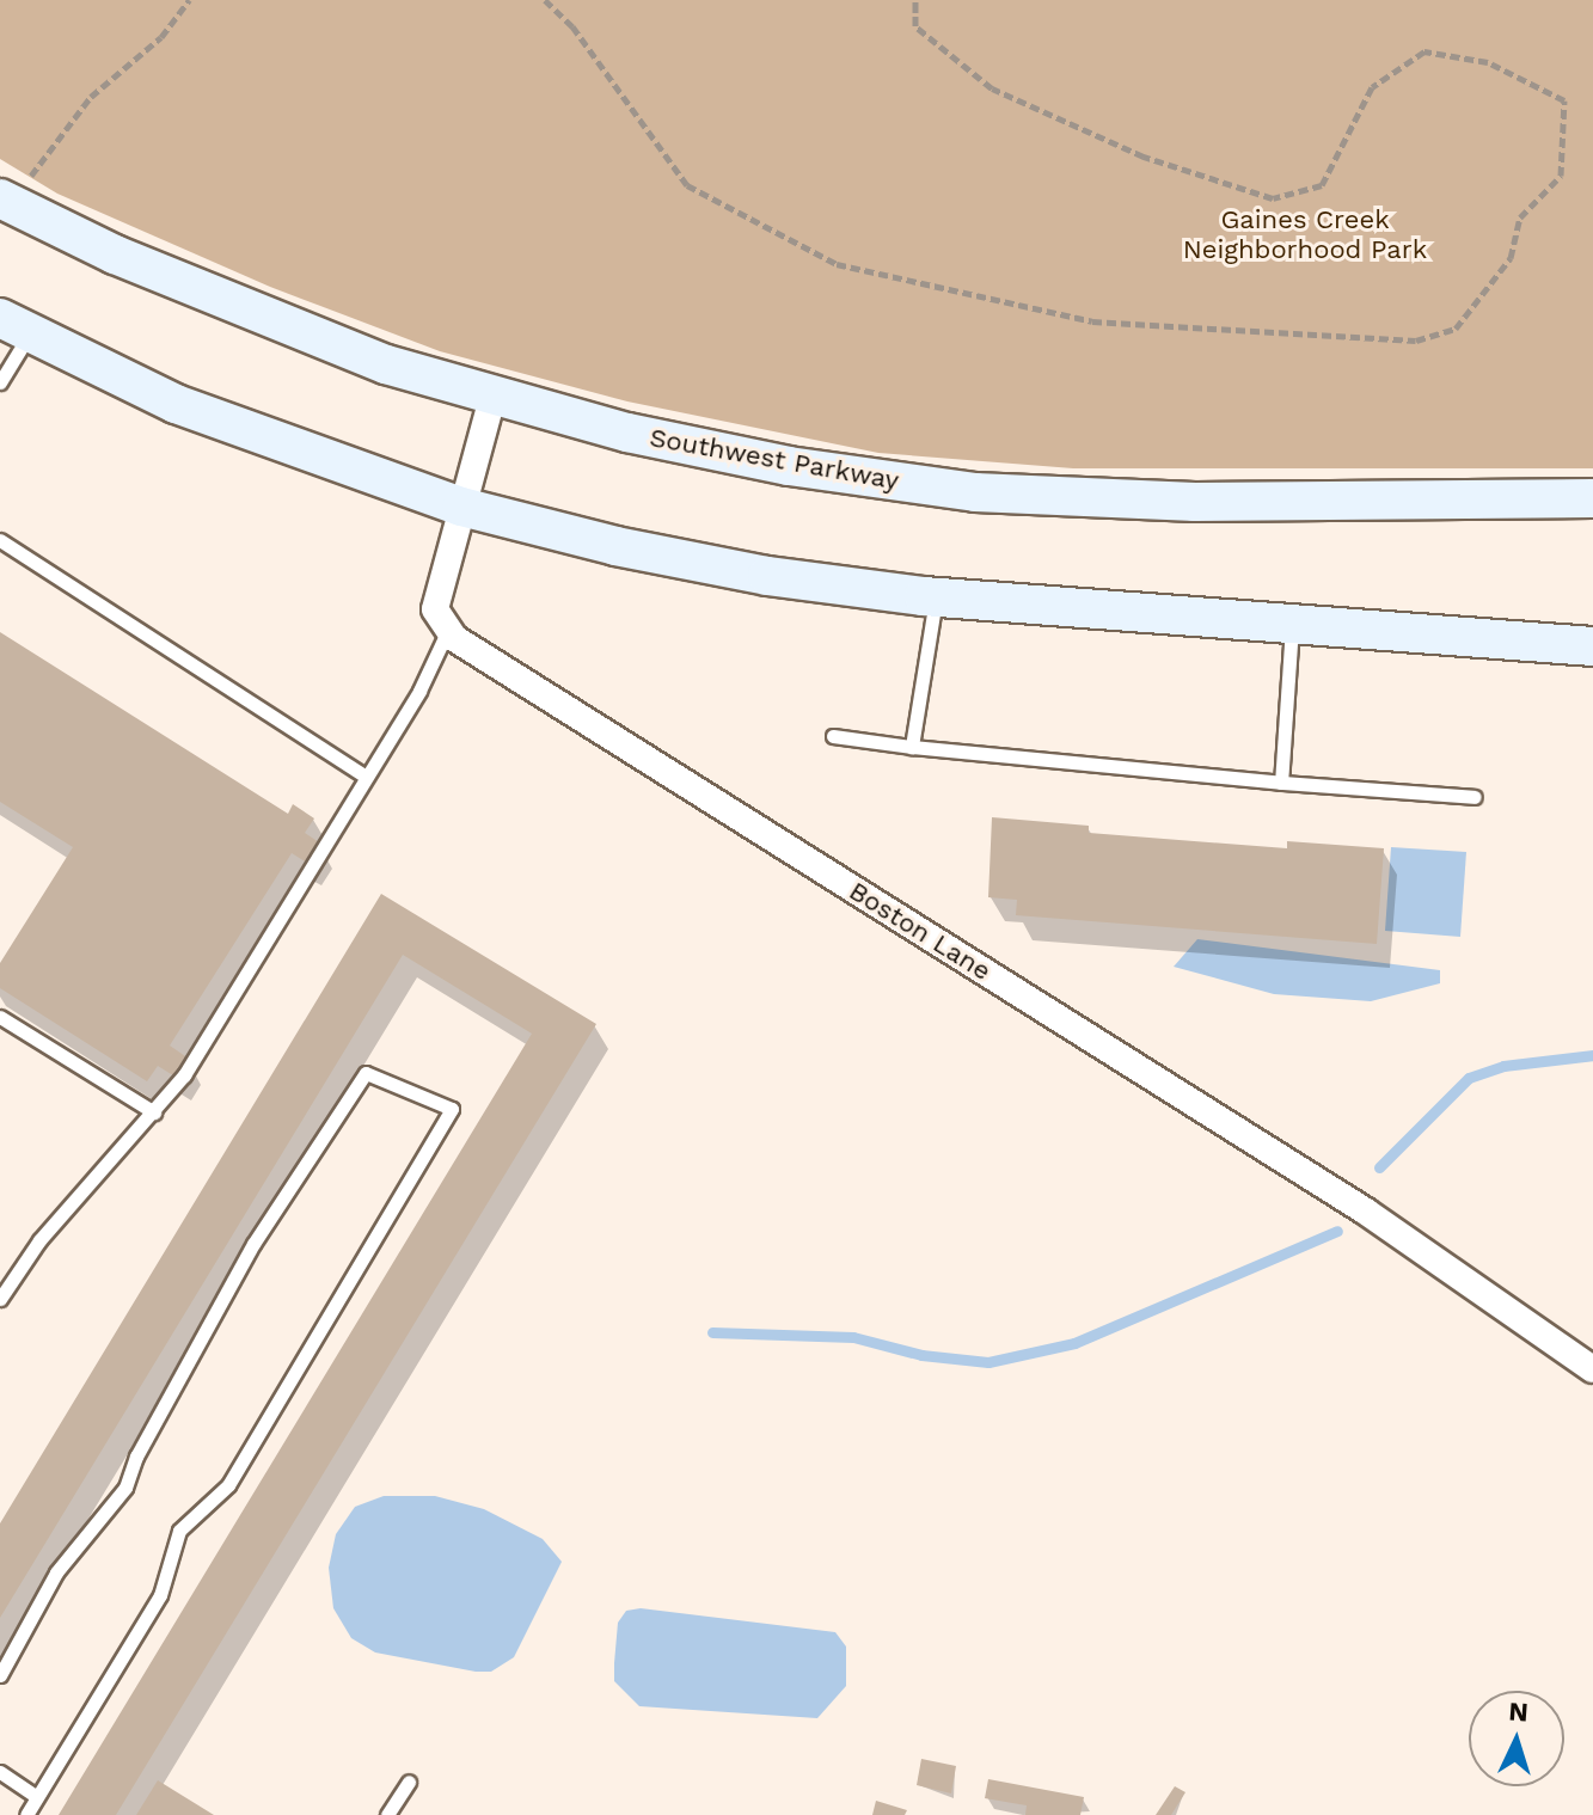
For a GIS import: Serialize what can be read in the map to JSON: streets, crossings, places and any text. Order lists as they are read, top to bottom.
{
  "streets": {
    "main road": ["Southwest Parkway"],
    "street": ["Boston Lane"]
  },
  "parks": ["Gaines Creek Neighborhood Park"],
  "north": "top"
}
